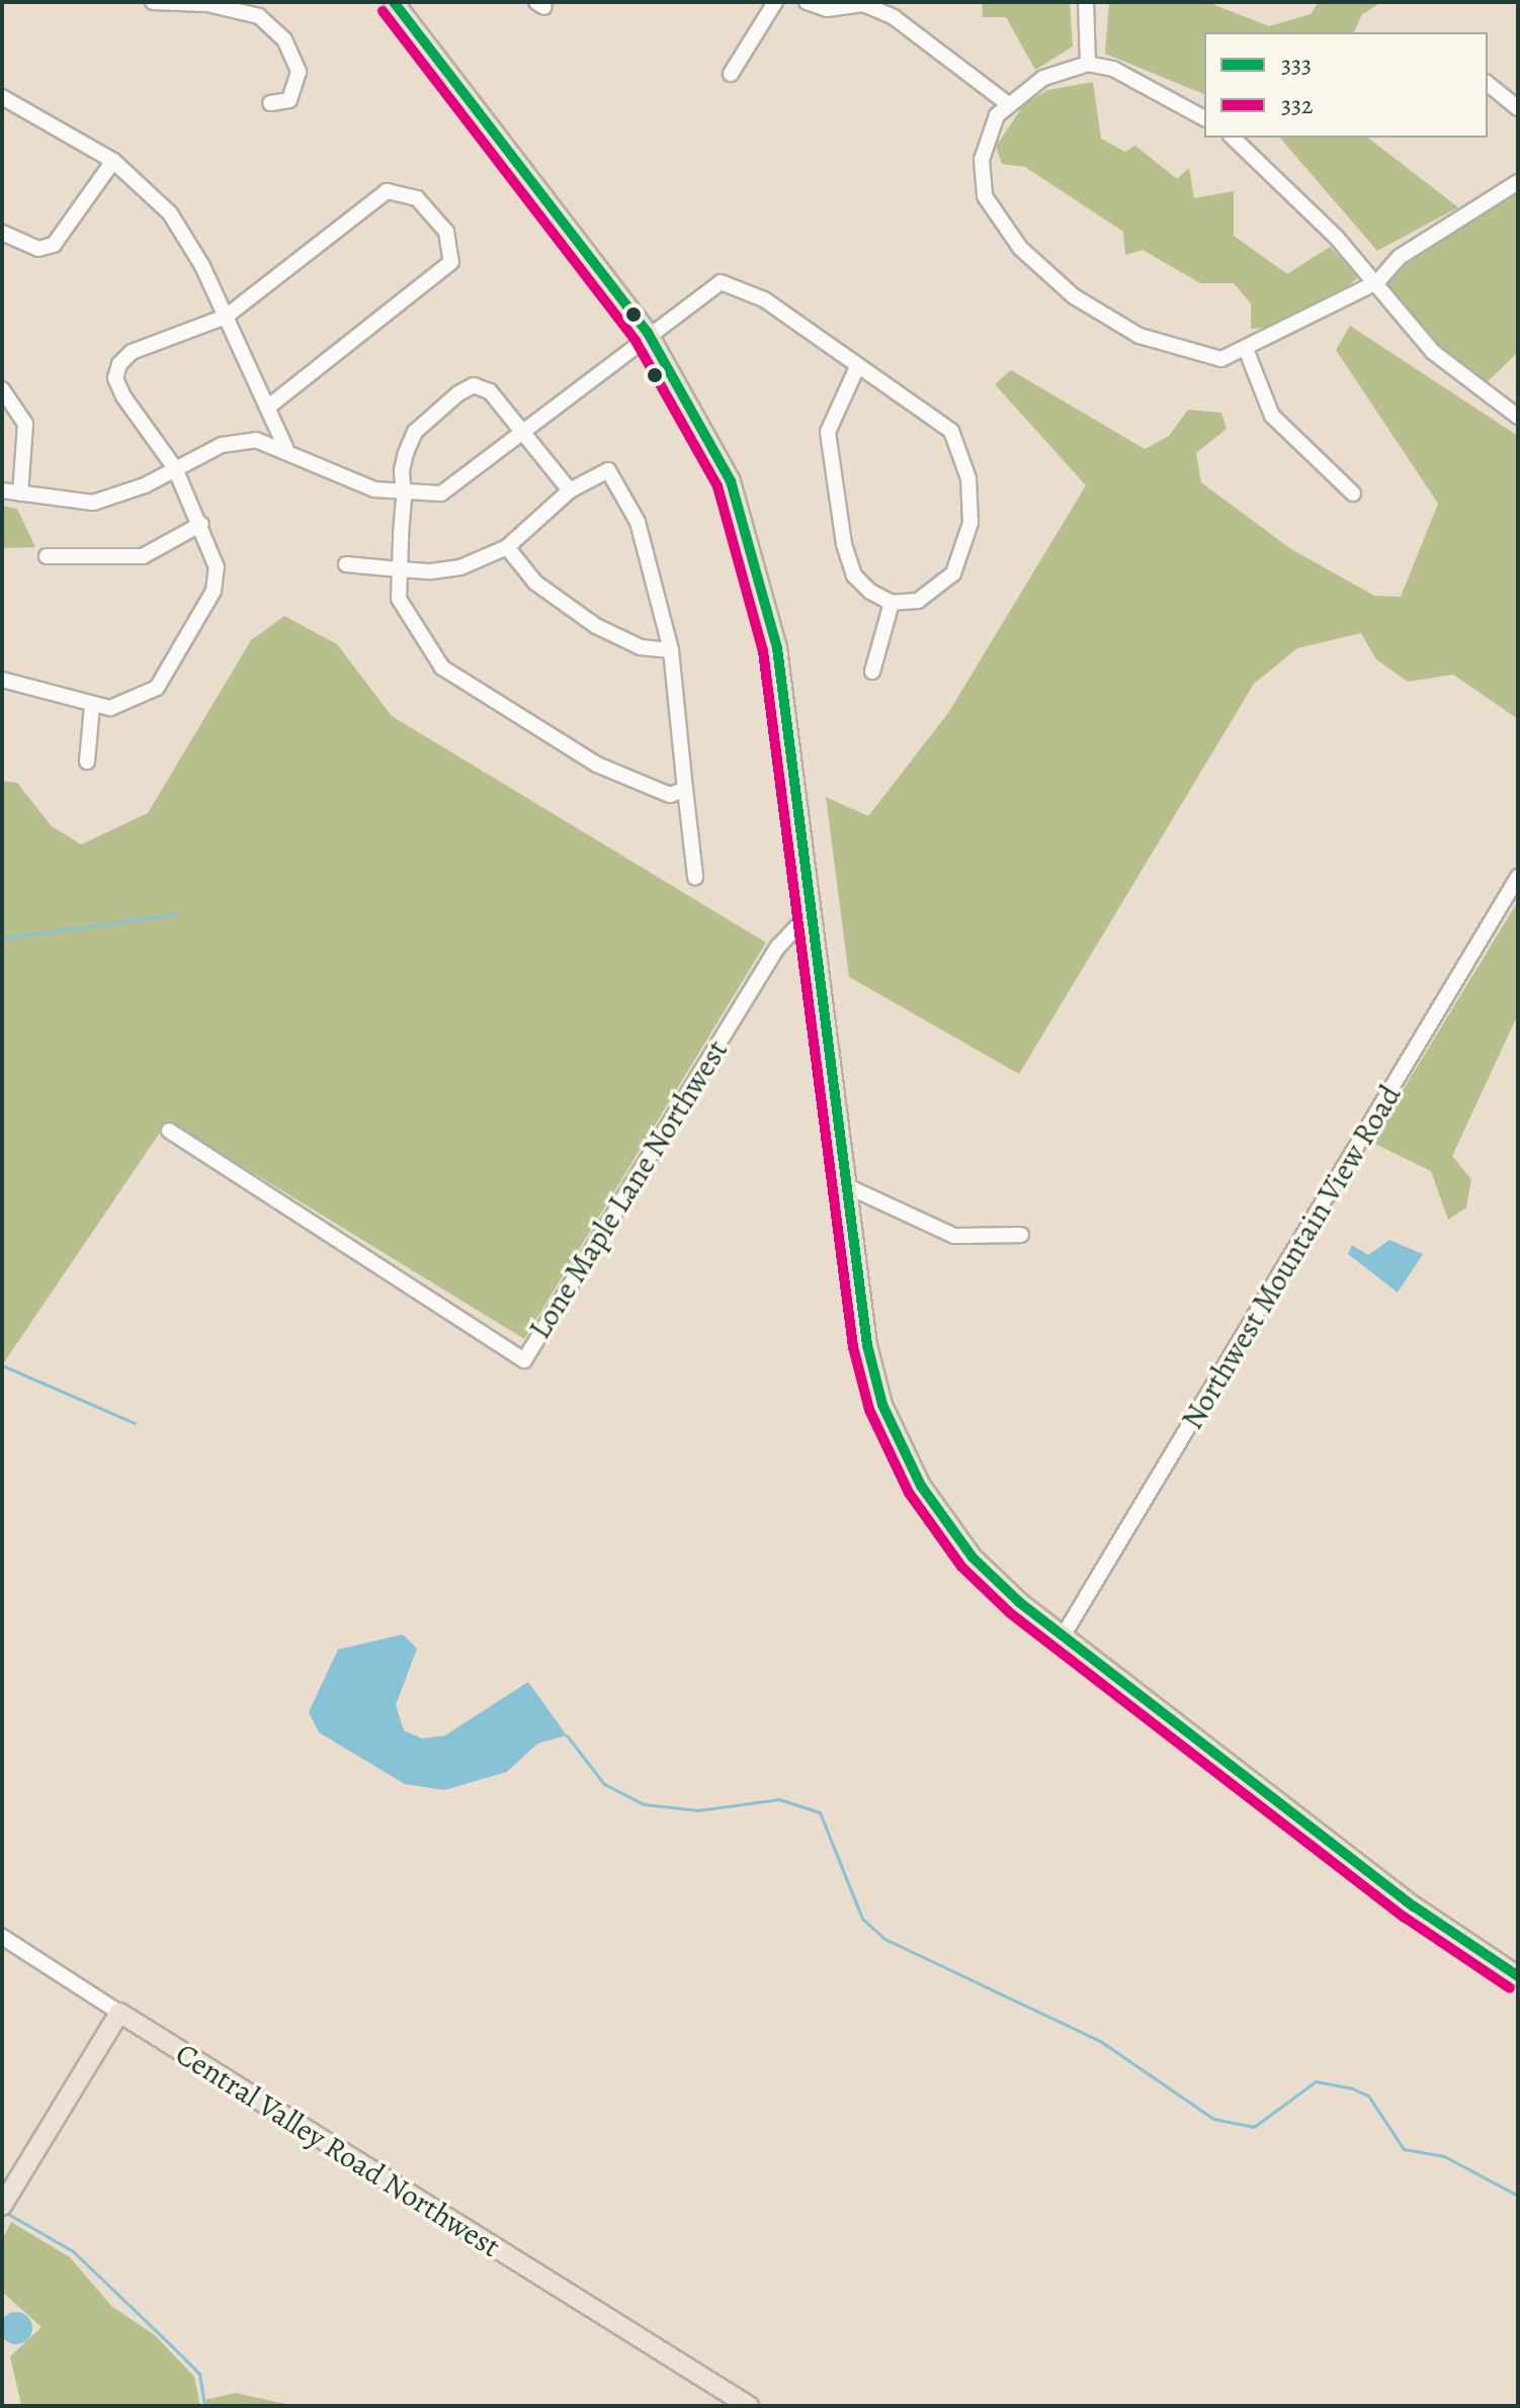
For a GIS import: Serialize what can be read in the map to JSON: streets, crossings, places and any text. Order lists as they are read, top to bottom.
{
  "streets": {
    "main road": ["Central Valley Road Northwest"],
    "street": ["Lone Maple Lane Northwest", "Northwest Mountain View Road"]
  },
  "lines": ["transit line 333", "transit line 332"],
  "legend": ["333", "332"]
}
